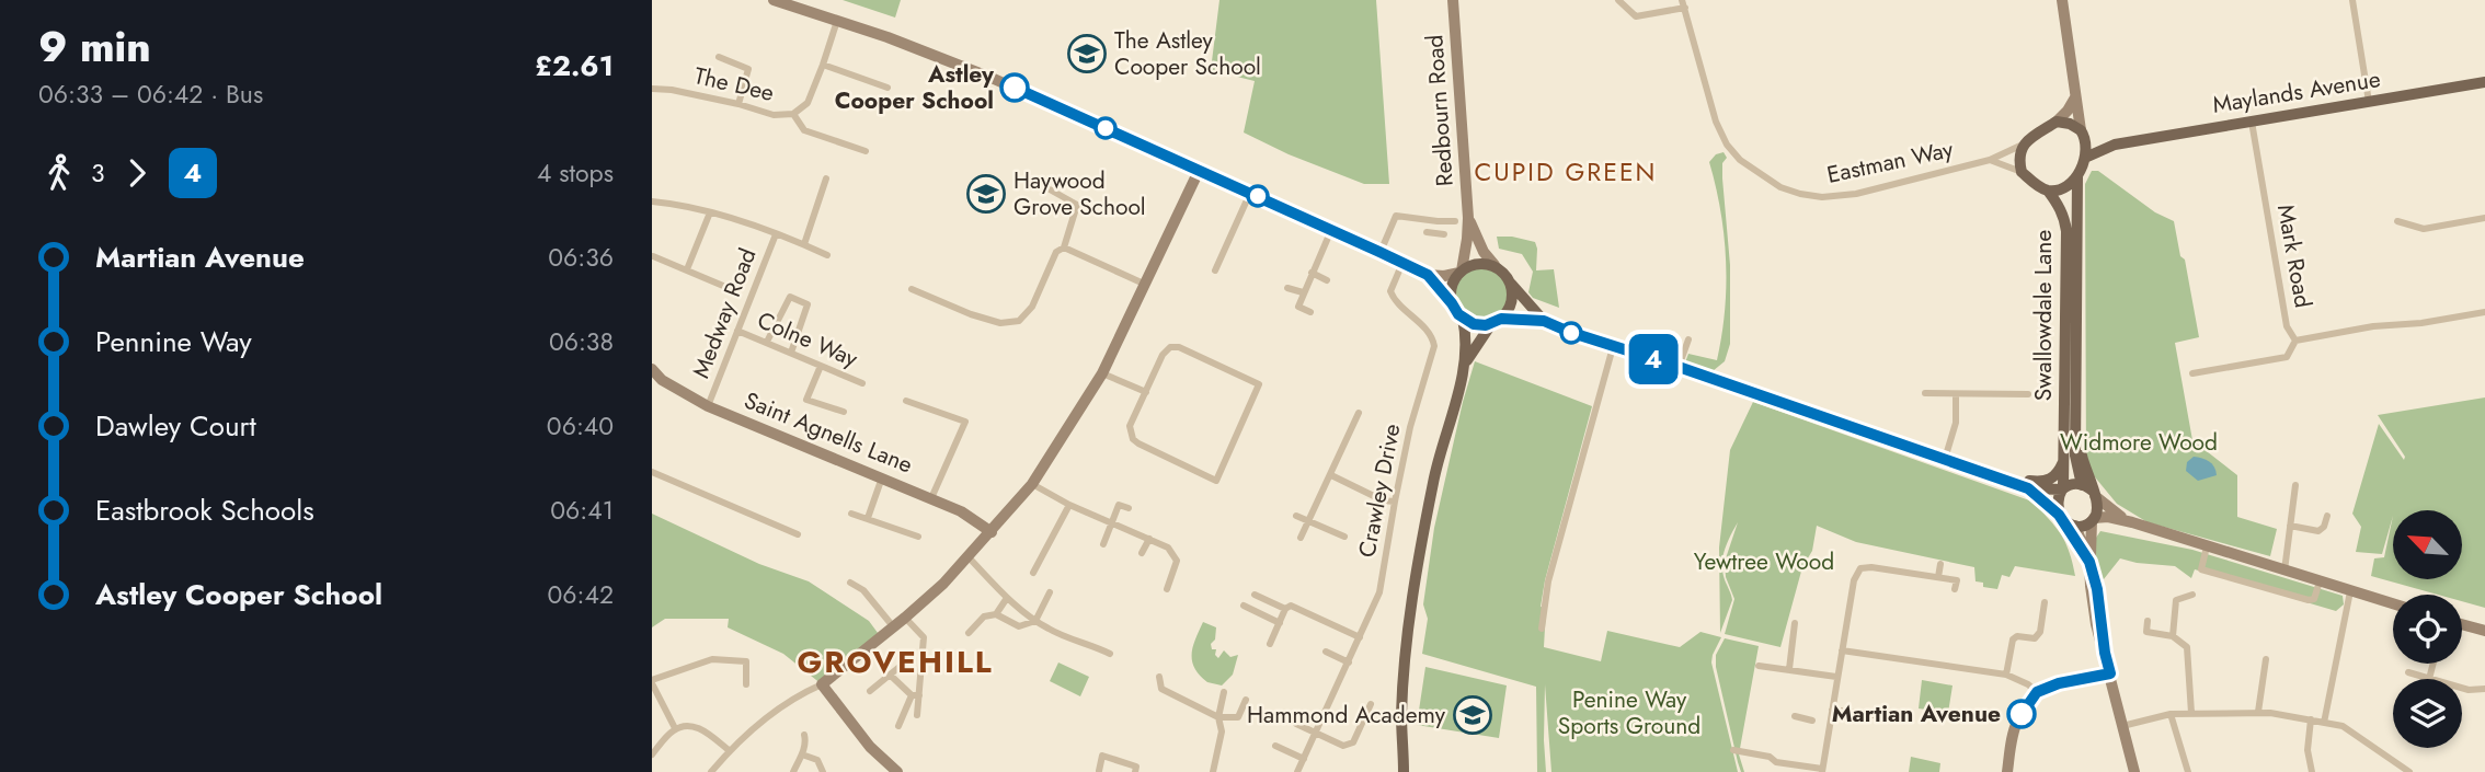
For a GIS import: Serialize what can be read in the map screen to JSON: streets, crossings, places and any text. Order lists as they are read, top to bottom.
{
  "streets": {
    "main road": ["Maylands Avenue", "Swallowdale Lane"],
    "street": [
      "The Dee",
      "Redbourn Road",
      "Eastman Way",
      "Mark Road",
      "Medway Road",
      "Colne Way",
      "Saint Agnells Lane",
      "Crawley Drive"
    ]
  },
  "crossings": [
    ["Maylands Avenue", "Eastman Way"],
    ["Maylands Avenue", "Mark Road"],
    ["Maylands Avenue", "Swallowdale Lane"],
    ["Eastman Way", "Swallowdale Lane"],
    ["Medway Road", "Colne Way"],
    ["Medway Road", "Saint Agnells Lane"]
  ],
  "districts": ["CUPID GREEN", "GROVEHILL"],
  "parks": ["Widmore Wood", "Yewtree Wood", "Penine Way Sports Ground"],
  "places": {
    "school or university": ["The Astley Cooper School", "Haywood Grove School", "Hammond Academy"],
    "other": ["Astley Cooper School", "Martian Avenue"]
  },
  "lines": ["bus line 4"],
  "north": "top left",
  "page": {
    "heading": ["9 min", "06:33 – 06:42 · Bus", "£2.61"],
    "on_map": "4",
    "legs": ["3", "4", "4 stops"],
    "list": [
      {
        "name": "Martian Avenue",
        "value": "06:36"
      },
      {
        "name": "Pennine Way",
        "value": "06:38"
      },
      {
        "name": "Dawley Court",
        "value": "06:40"
      },
      {
        "name": "Eastbrook Schools",
        "value": "06:41"
      },
      {
        "name": "Astley Cooper School",
        "value": "06:42"
      }
    ]
  }
}
